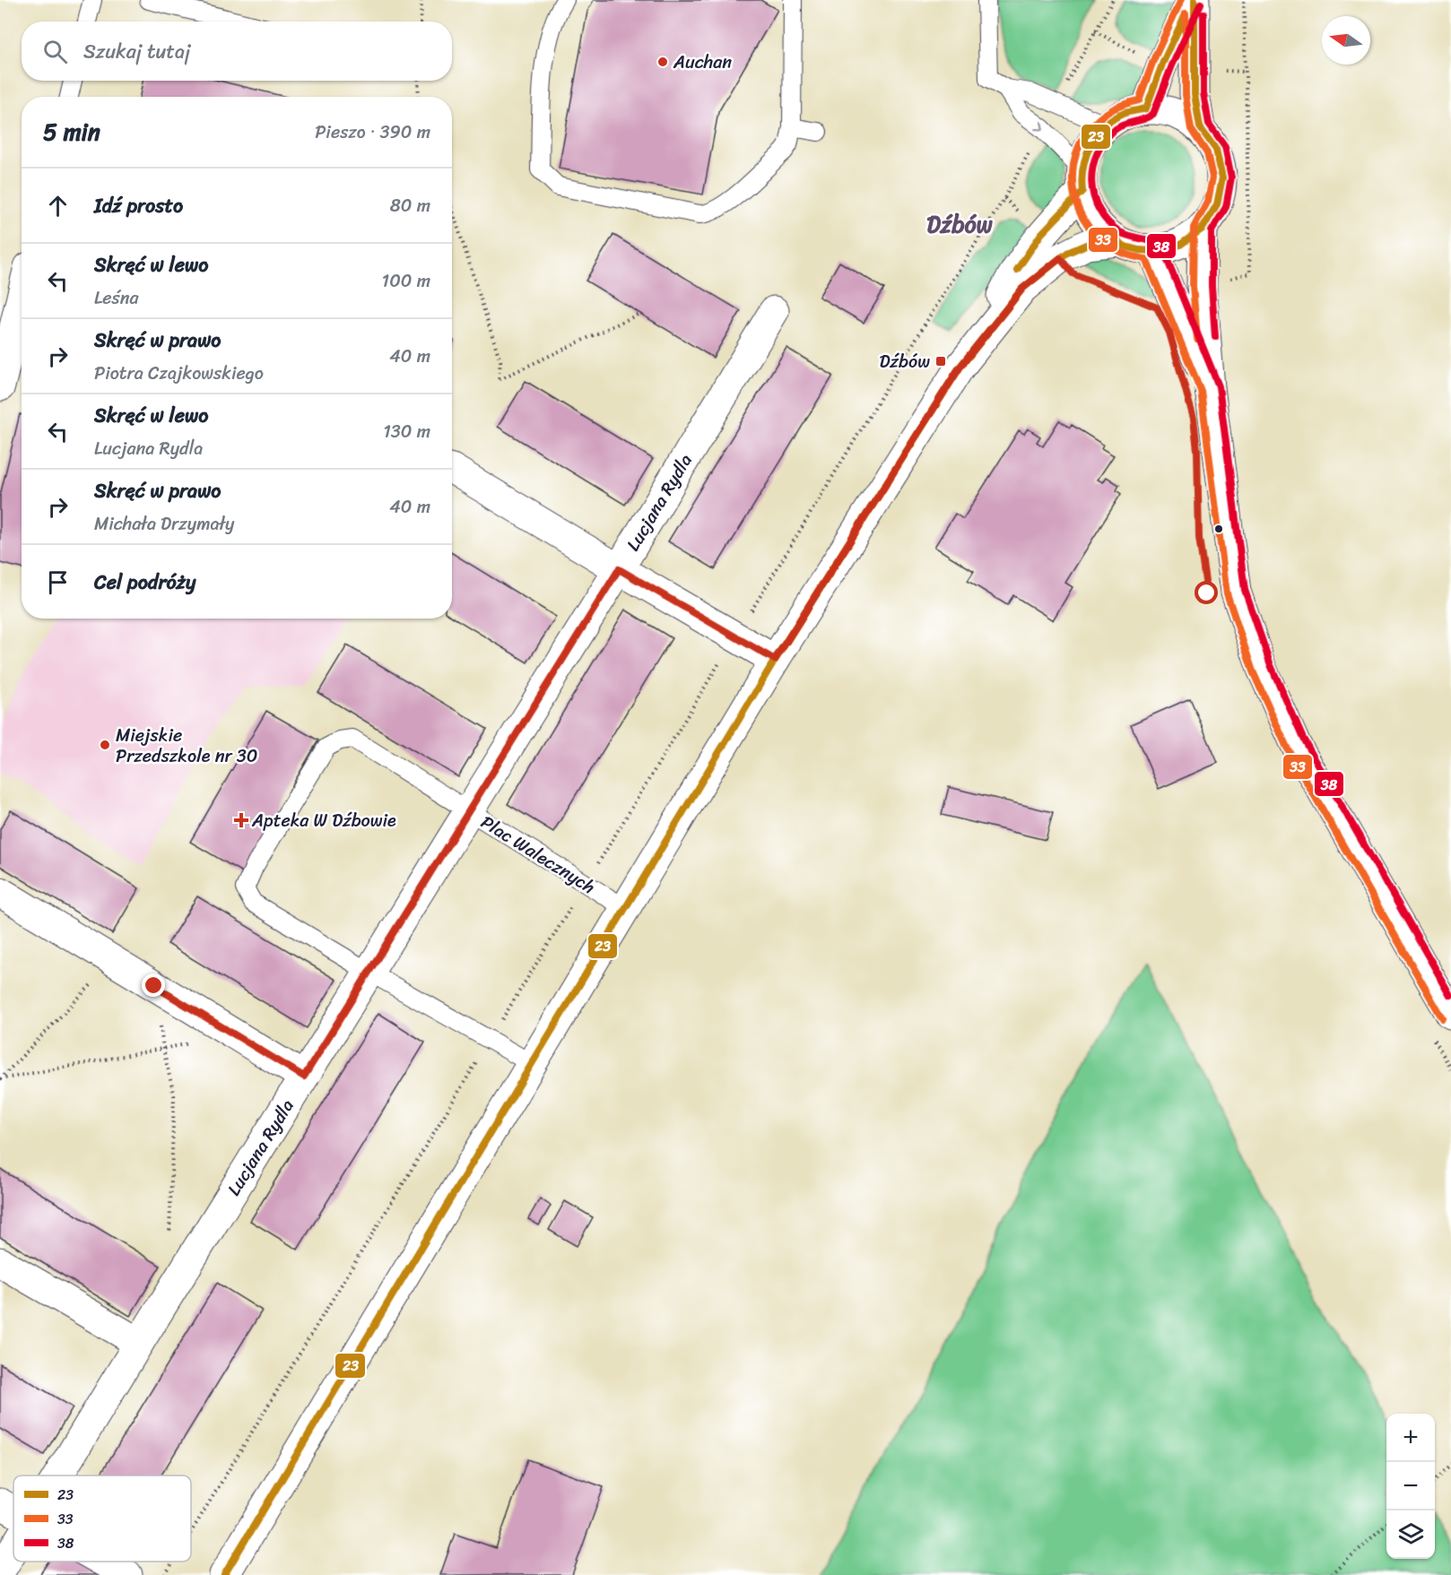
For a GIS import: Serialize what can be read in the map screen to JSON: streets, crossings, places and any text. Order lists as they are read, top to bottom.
{
  "streets": {
    "street": ["Lucjana Rydla"],
    "lane": ["Plac Walecznych"]
  },
  "crossings": [
    ["Lucjana Rydla", "Plac Walecznych"]
  ],
  "districts": ["Dźbów"],
  "places": {
    "other": ["Auchan", "Miejskie Przedszkole nr 30"],
    "transit": ["Dźbów"],
    "health": ["Apteka W Dźbowie"]
  },
  "lines": ["transit line 23", "transit line 33", "transit line 38"],
  "legend": ["23", "33", "38"],
  "north": "left",
  "page": {
    "search": "Szukaj tutaj",
    "heading": ["5 min", "Pieszo · 390 m"],
    "list": [
      ["Idź prosto", "80 m"],
      ["Skręć w lewo", "Leśna", "100 m"],
      ["Skręć w prawo", "Piotra Czajkowskiego", "40 m"],
      ["Skręć w lewo", "Lucjana Rydla", "130 m"],
      ["Skręć w prawo", "Michała Drzymały", "40 m"],
      "Cel podróży"
    ],
    "map_buttons": ["+", "−"]
  }
}
